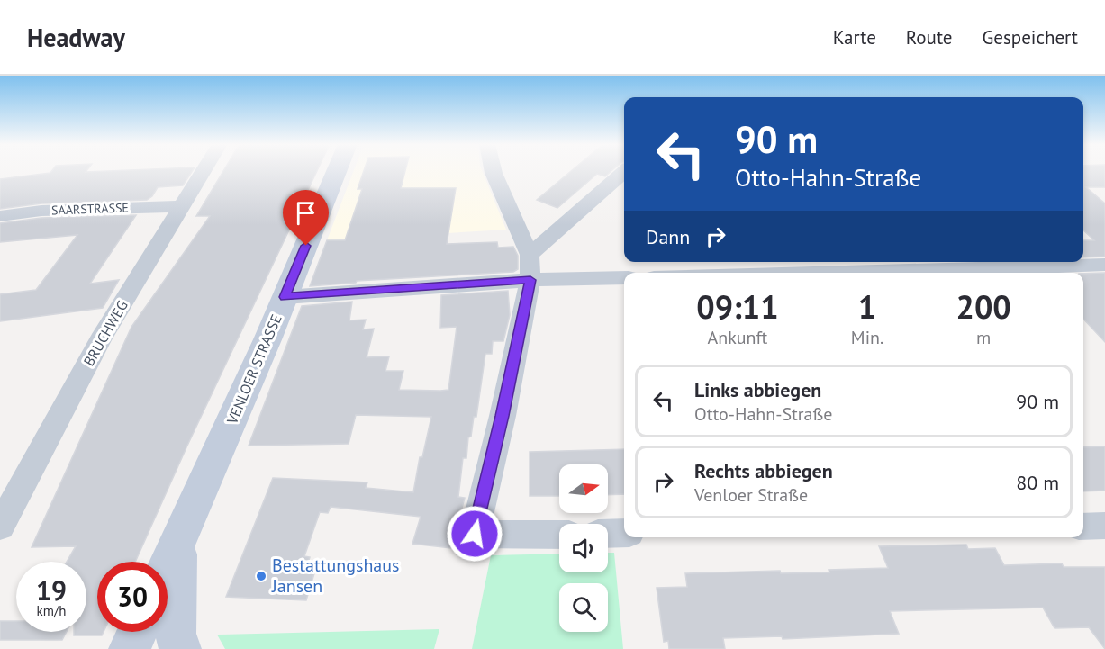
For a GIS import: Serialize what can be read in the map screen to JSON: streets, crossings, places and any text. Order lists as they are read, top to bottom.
{
  "streets": {
    "main road": ["VENLOER STRASSE"],
    "street": ["SAARSTRASSE", "BRUCHWEG"]
  },
  "crossings": [
    ["SAARSTRASSE", "BRUCHWEG"]
  ],
  "places": ["Bestattungshaus Jansen"],
  "north": "right",
  "page": {
    "header": "Headway",
    "nav": ["Karte", "Route", "Gespeichert"],
    "turn": ["90 m", "Otto-Hahn-Straße"],
    "then": "Dann",
    "eta": [
      "09:11",
      "Ankunft",
      "1",
      "Min.",
      "200",
      "m"
    ],
    "list": [
      {
        "name": "Links abbiegen",
        "note": "Otto-Hahn-Straße",
        "value": "90 m"
      },
      {
        "name": "Rechts abbiegen",
        "note": "Venloer Straße",
        "value": "80 m"
      }
    ],
    "speed": "19 km/h",
    "limit": "30"
  }
}
